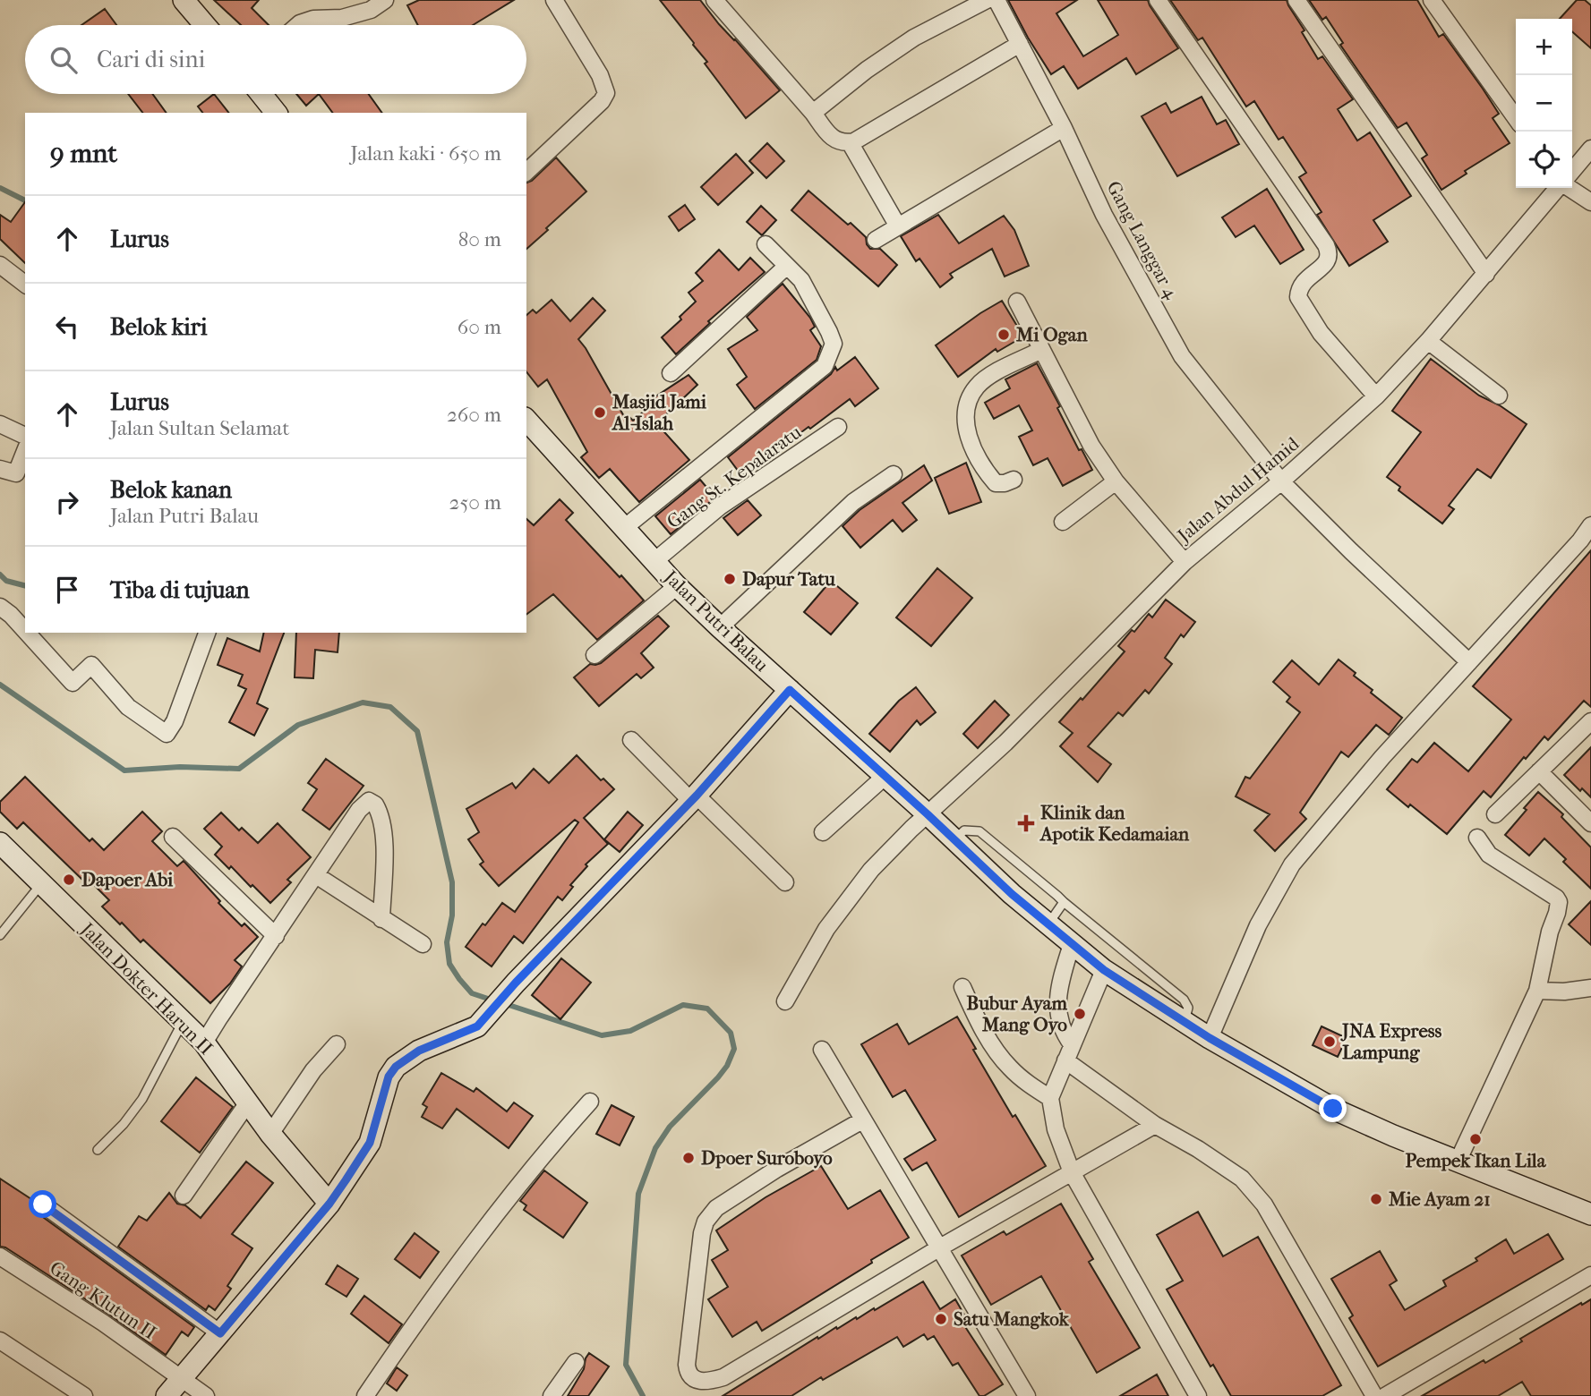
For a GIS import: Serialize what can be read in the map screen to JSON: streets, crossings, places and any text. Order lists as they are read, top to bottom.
{
  "streets": {
    "main road": ["Jalan Putri Balau", "Jalan Dokter Harun II"],
    "street": [
      "Gang Langgar 4",
      "Gang St. Kepalaratu",
      "Jalan Abdul Hamid",
      "Gang Klutun II"
    ]
  },
  "crossings": [
    ["Gang Langgar 4", "Jalan Abdul Hamid"],
    ["Gang St. Kepalaratu", "Jalan Putri Balau"],
    ["Jalan Abdul Hamid", "Jalan Putri Balau"]
  ],
  "places": {
    "other": [
      "Mi Ogan",
      "Masjid Jami Al-Islah",
      "Dapur Tatu",
      "Dapoer Abi",
      "Bubur Ayam Mang Oyo",
      "JNA Express Lampung",
      "Pempek Ikan Lila",
      "Dpoer Suroboyo",
      "Mie Ayam 21",
      "Satu Mangkok"
    ],
    "health": ["Klinik dan Apotik Kedamaian"]
  },
  "page": {
    "map_buttons": ["+", "−"],
    "search": "Cari di sini",
    "heading": ["9 mnt", "Jalan kaki · 650 m"],
    "list": [
      ["Lurus", "80 m"],
      ["Belok kiri", "60 m"],
      ["Lurus", "Jalan Sultan Selamat", "260 m"],
      ["Belok kanan", "Jalan Putri Balau", "250 m"],
      "Tiba di tujuan"
    ]
  }
}
